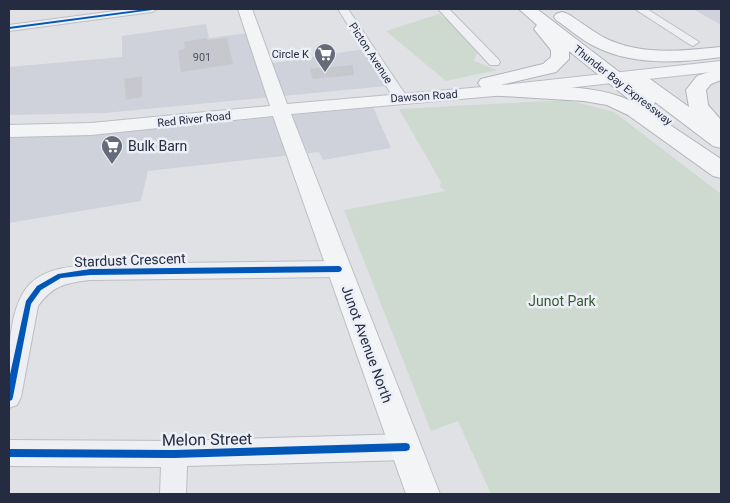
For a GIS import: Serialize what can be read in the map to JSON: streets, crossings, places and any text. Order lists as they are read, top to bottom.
{
  "streets": {
    "highway": ["Thunder Bay Expressway"],
    "main road": ["Dawson Road", "Red River Road", "Junot Avenue North"],
    "street": ["Picton Avenue", "Stardust Crescent", "Melon Street"]
  },
  "crossings": [
    ["Picton Avenue", "Dawson Road"],
    ["Thunder Bay Expressway", "Dawson Road"],
    ["Dawson Road", "Red River Road"],
    ["Red River Road", "Junot Avenue North"],
    ["Stardust Crescent", "Junot Avenue North"],
    ["Junot Avenue North", "Melon Street"]
  ],
  "parks": ["Junot Park"],
  "places": {
    "supermarket": ["Circle K", "Bulk Barn"]
  },
  "house_numbers": ["901"]
}
